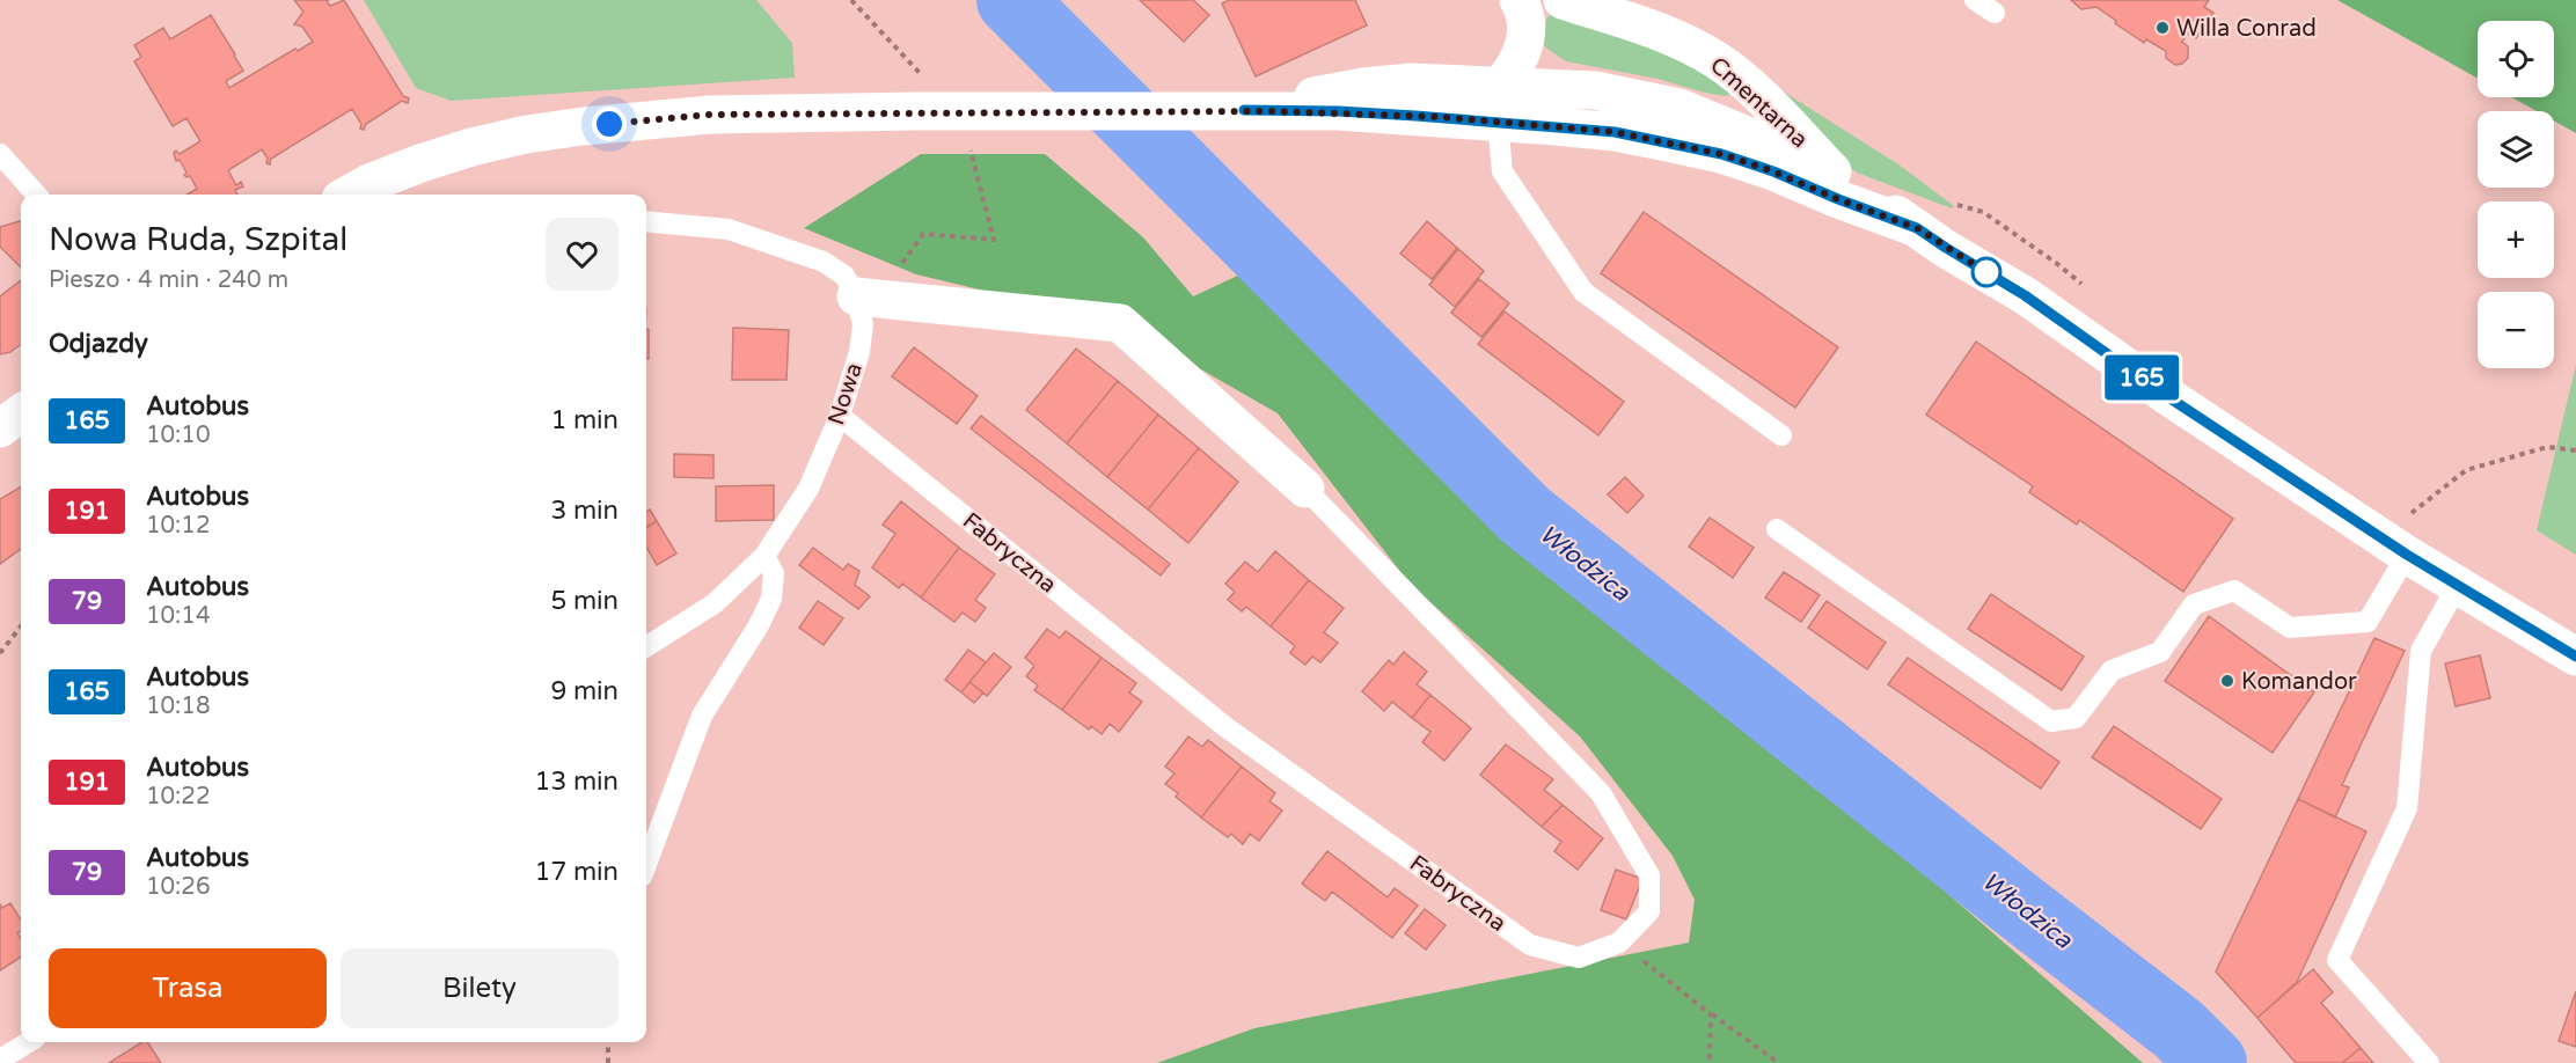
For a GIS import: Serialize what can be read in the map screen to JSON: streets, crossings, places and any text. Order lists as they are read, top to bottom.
{
  "streets": {
    "street": ["Cmentarna"],
    "lane": ["Nowa", "Fabryczna"]
  },
  "crossings": [
    ["Nowa", "Fabryczna"]
  ],
  "water": ["Włodzica"],
  "places": ["Willa Conrad", "Komandor"],
  "lines": ["bus line 165"],
  "page": {
    "on_map": "165",
    "map_buttons": ["+", "−"],
    "heading": [
      ["Nowa Ruda, Szpital", "Pieszo · 4 min · 240 m"],
      "Odjazdy"
    ],
    "list": [
      {
        "mark": "165",
        "name": "Autobus",
        "note": "10:10",
        "value": "1 min"
      },
      {
        "mark": "191",
        "name": "Autobus",
        "note": "10:12",
        "value": "3 min"
      },
      {
        "mark": "79",
        "name": "Autobus",
        "note": "10:14",
        "value": "5 min"
      },
      {
        "mark": "165",
        "name": "Autobus",
        "note": "10:18",
        "value": "9 min"
      },
      {
        "mark": "191",
        "name": "Autobus",
        "note": "10:22",
        "value": "13 min"
      },
      {
        "mark": "79",
        "name": "Autobus",
        "note": "10:26",
        "value": "17 min"
      }
    ],
    "buttons": ["Trasa", "Bilety"]
  }
}
